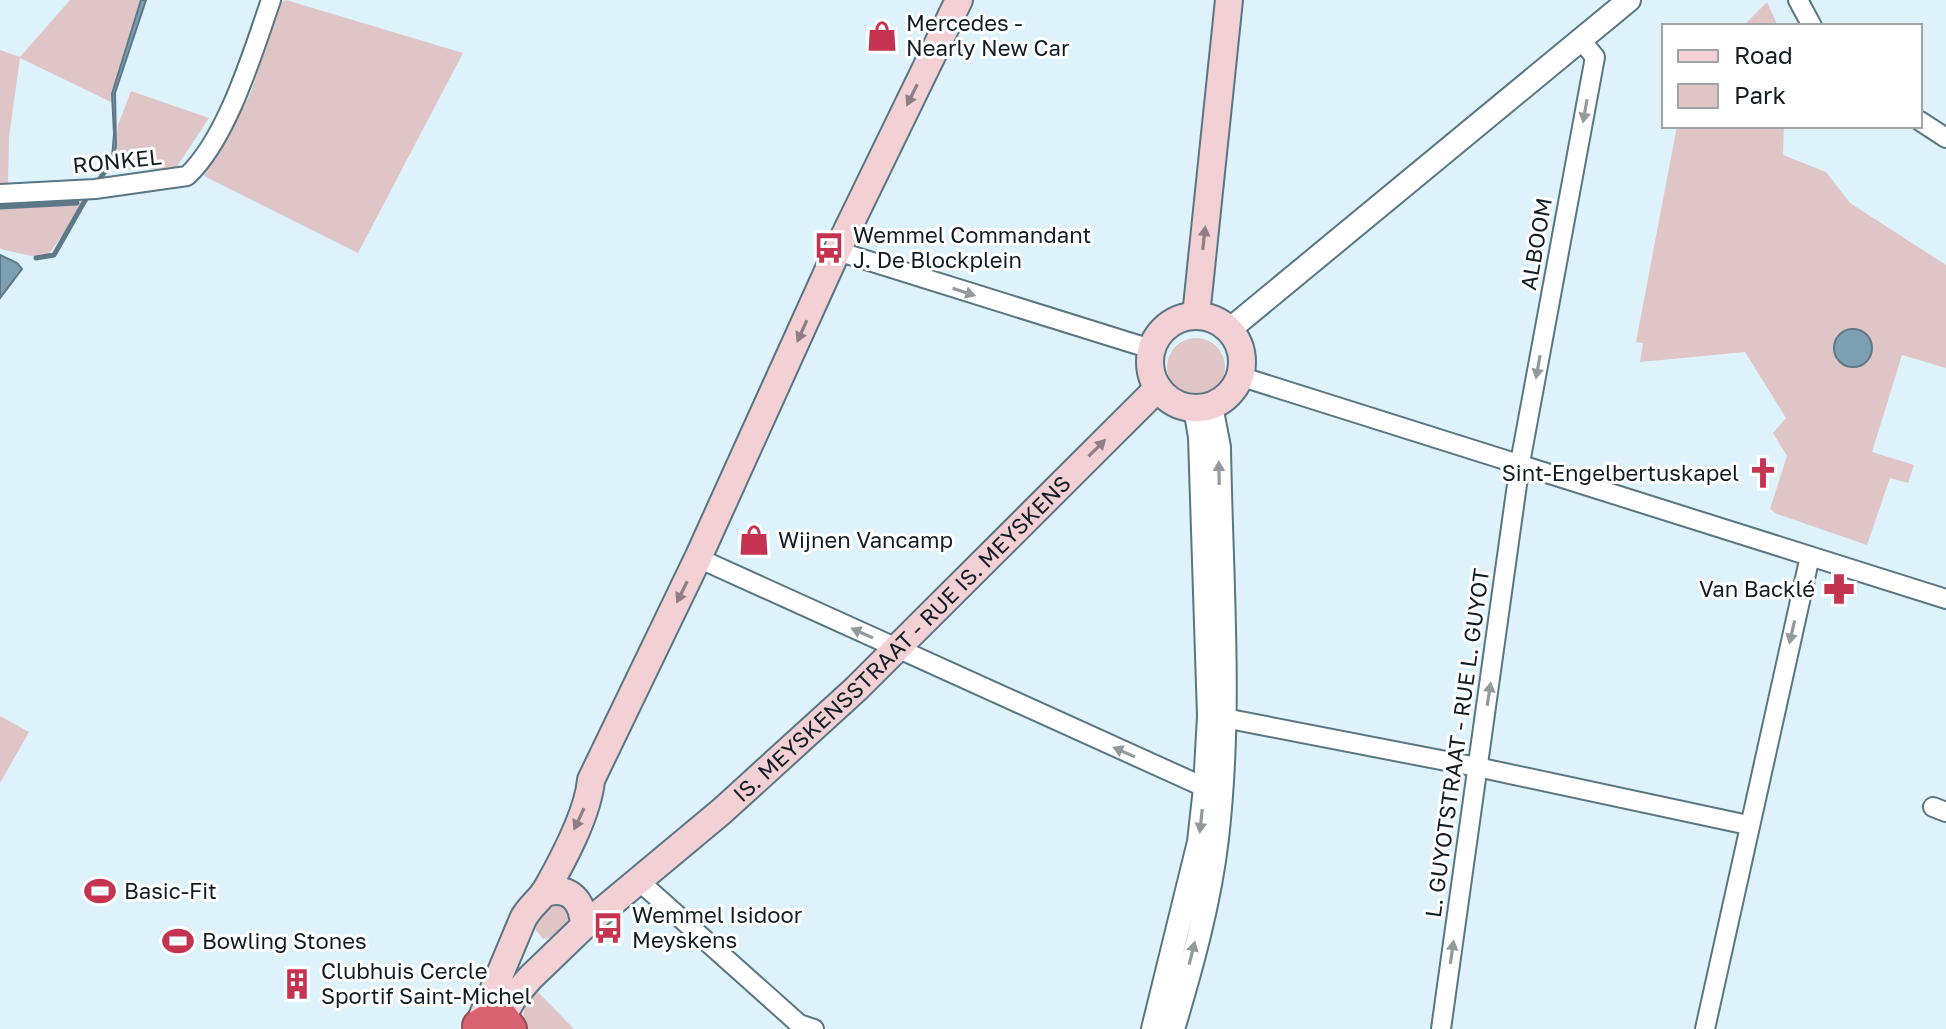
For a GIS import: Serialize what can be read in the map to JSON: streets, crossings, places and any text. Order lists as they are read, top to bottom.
{
  "streets": {
    "main road": ["IS. MEYSKENSSTRAAT - RUE IS. MEYSKENS"],
    "street": ["RONKEL", "ALBOOM", "L. GUYOTSTRAAT - RUE L. GUYOT"]
  },
  "crossings": [
    ["ALBOOM", "L. GUYOTSTRAAT - RUE L. GUYOT"]
  ],
  "one_way": ["ALBOOM", "IS. MEYSKENSSTRAAT - RUE IS. MEYSKENS", "L. GUYOTSTRAAT - RUE L. GUYOT"],
  "places": {
    "shop": ["Mercedes - Nearly New Car", "Wijnen Vancamp"],
    "bus stop": ["Wemmel Commandant J. De Blockplein", "Wemmel Isidoor Meyskens"],
    "church": ["Sint-Engelbertuskapel"],
    "pharmacy": ["Van Backlé"],
    "sports": ["Basic-Fit", "Bowling Stones"],
    "building": ["Clubhuis Cercle Sportif Saint-Michel"]
  },
  "legend": ["Road", "Park"]
}
